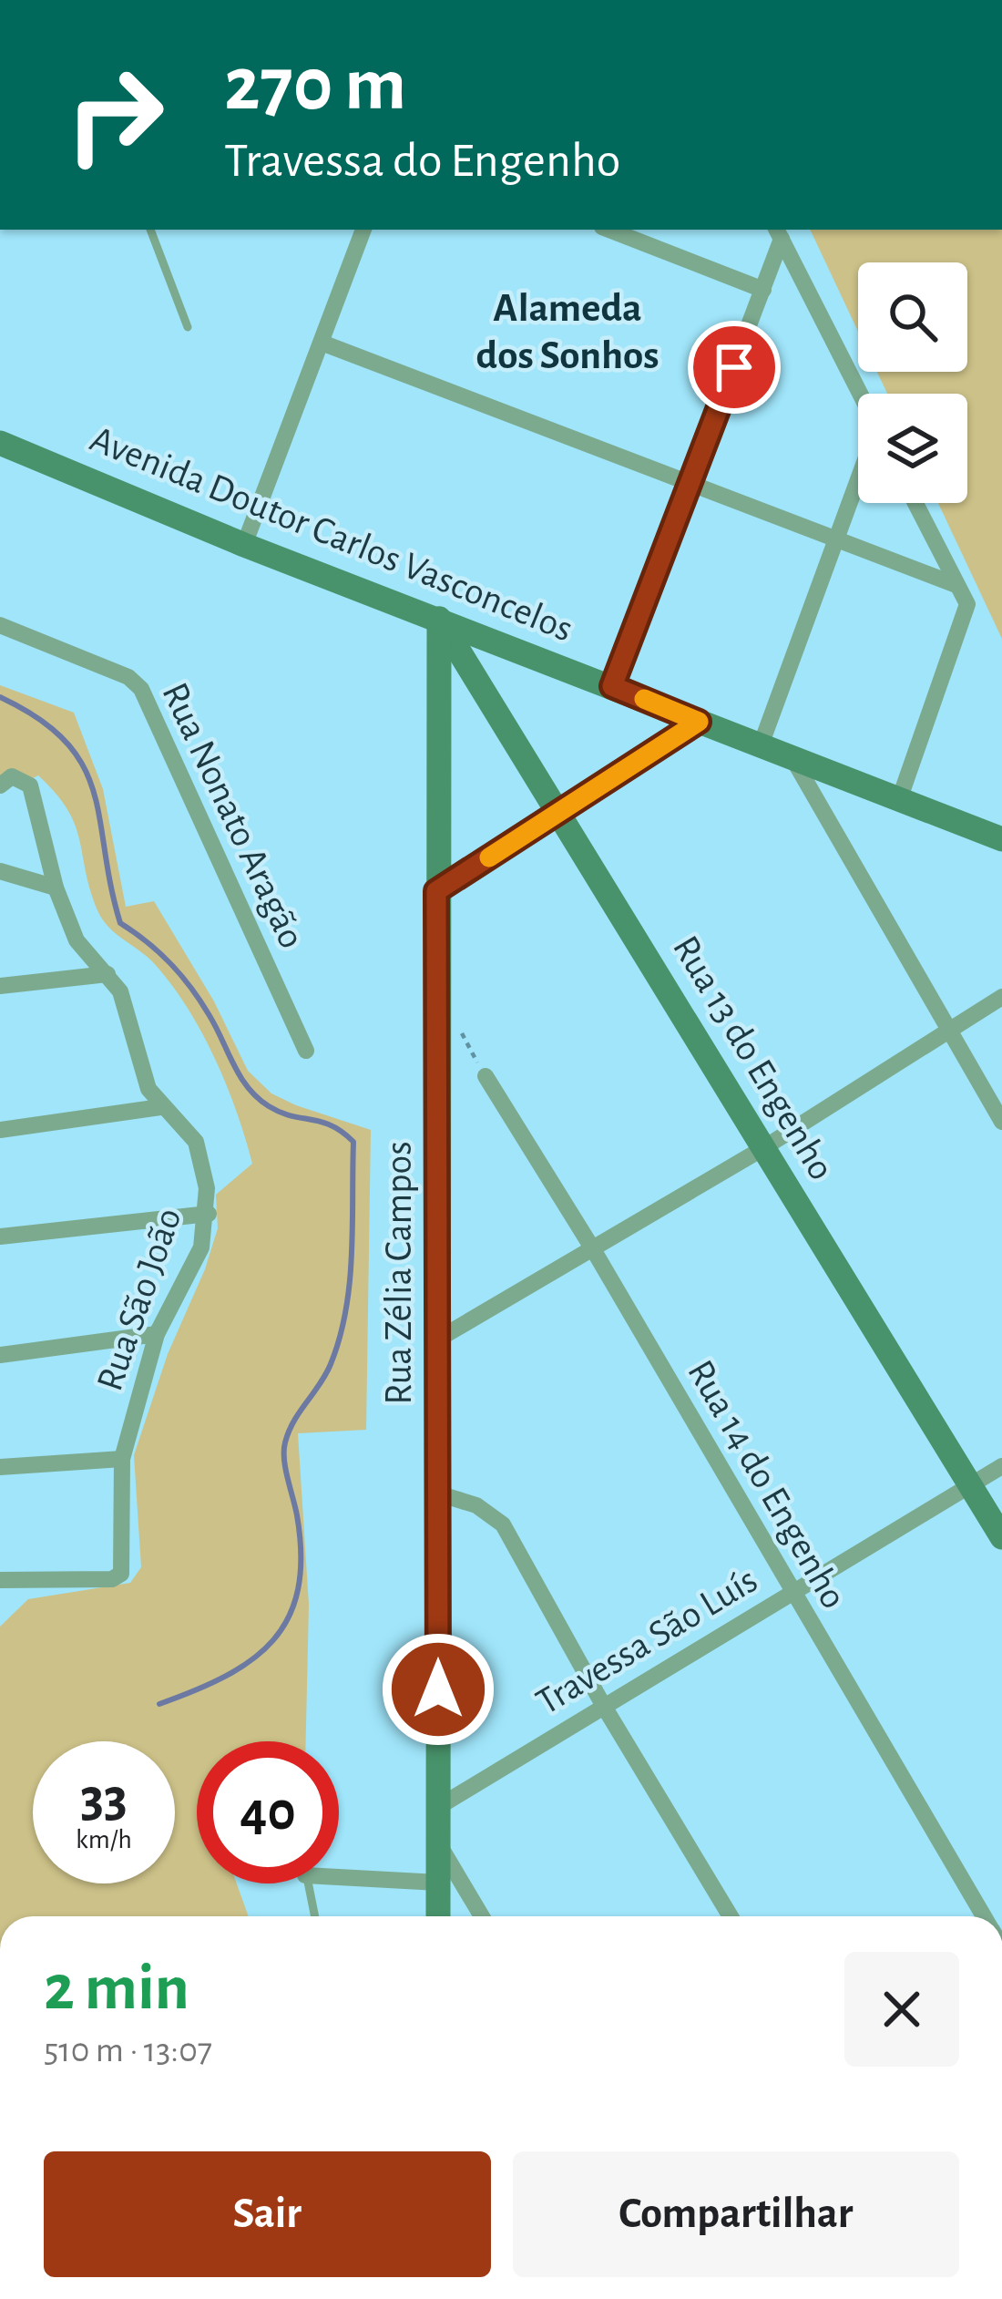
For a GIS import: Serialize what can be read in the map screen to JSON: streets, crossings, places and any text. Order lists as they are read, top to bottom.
{
  "streets": {
    "street": [
      "Avenida Doutor Carlos Vasconcelos",
      "Rua Nonato Aragão",
      "Rua 13 do Engenho",
      "Rua Zélia Campos",
      "Rua São João",
      "Rua 14 do Engenho",
      "Travessa São Luís"
    ]
  },
  "crossings": [
    ["Avenida Doutor Carlos Vasconcelos", "Rua 13 do Engenho"],
    ["Avenida Doutor Carlos Vasconcelos", "Rua Zélia Campos"],
    ["Rua 13 do Engenho", "Rua Zélia Campos"],
    ["Rua 13 do Engenho", "Travessa São Luís"],
    ["Rua Zélia Campos", "Travessa São Luís"],
    ["Rua 14 do Engenho", "Travessa São Luís"]
  ],
  "districts": ["Alameda dos Sonhos"],
  "page": {
    "turn": ["270 m", "Travessa do Engenho"],
    "speed": "33 km/h",
    "limit": "40",
    "heading": ["2 min", "510 m · 13:07"],
    "buttons": ["Sair", "Compartilhar"]
  }
}
